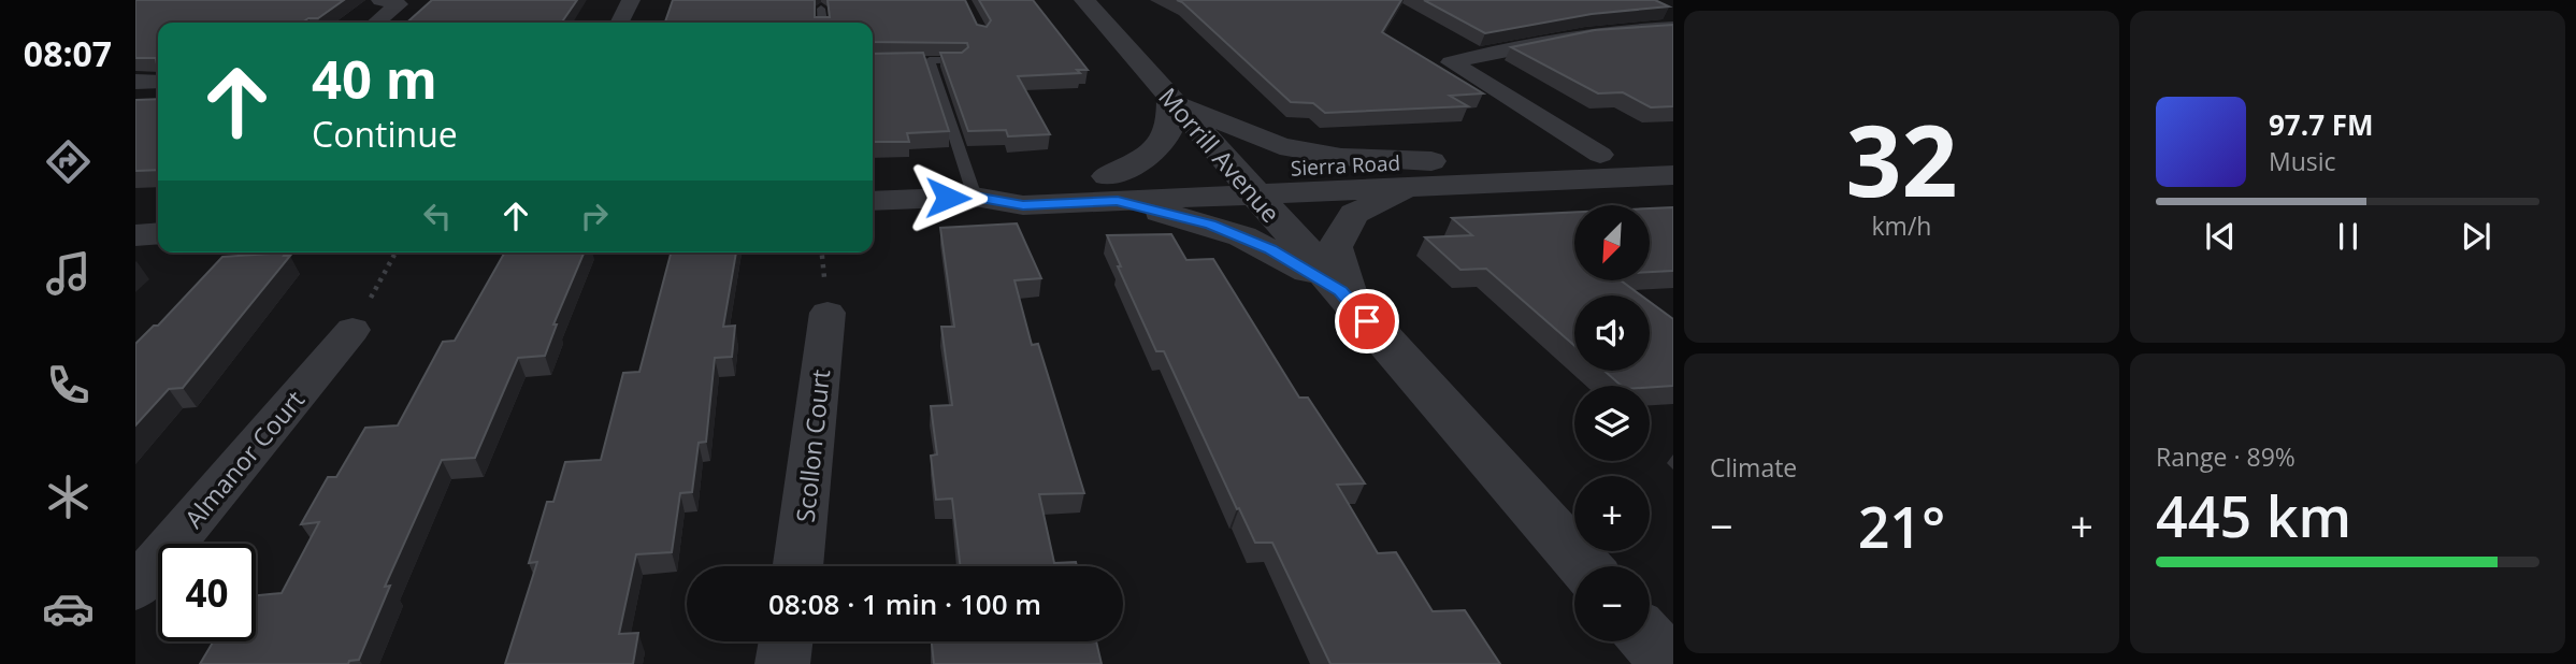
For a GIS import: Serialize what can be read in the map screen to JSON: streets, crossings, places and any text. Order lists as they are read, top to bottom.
{
  "streets": {
    "street": [
      "Morrill Avenue",
      "Sierra Road",
      "Scollon Court",
      "Almanor Court"
    ]
  },
  "crossings": [
    ["Morrill Avenue", "Sierra Road"]
  ],
  "north": "bottom left",
  "page": {
    "tabs": "08:07",
    "tile": [
      ["32", "km/h"],
      "Climate",
      ["Range · 89%", "445 km"]
    ],
    "turn": ["40 m", "Continue"],
    "song": ["97.7 FM", "Music"],
    "map_buttons": ["+", "−"],
    "heat": ["−", "21°", "+"],
    "limit": "40",
    "trip": "08:08 · 1 min · 100 m"
  }
}
